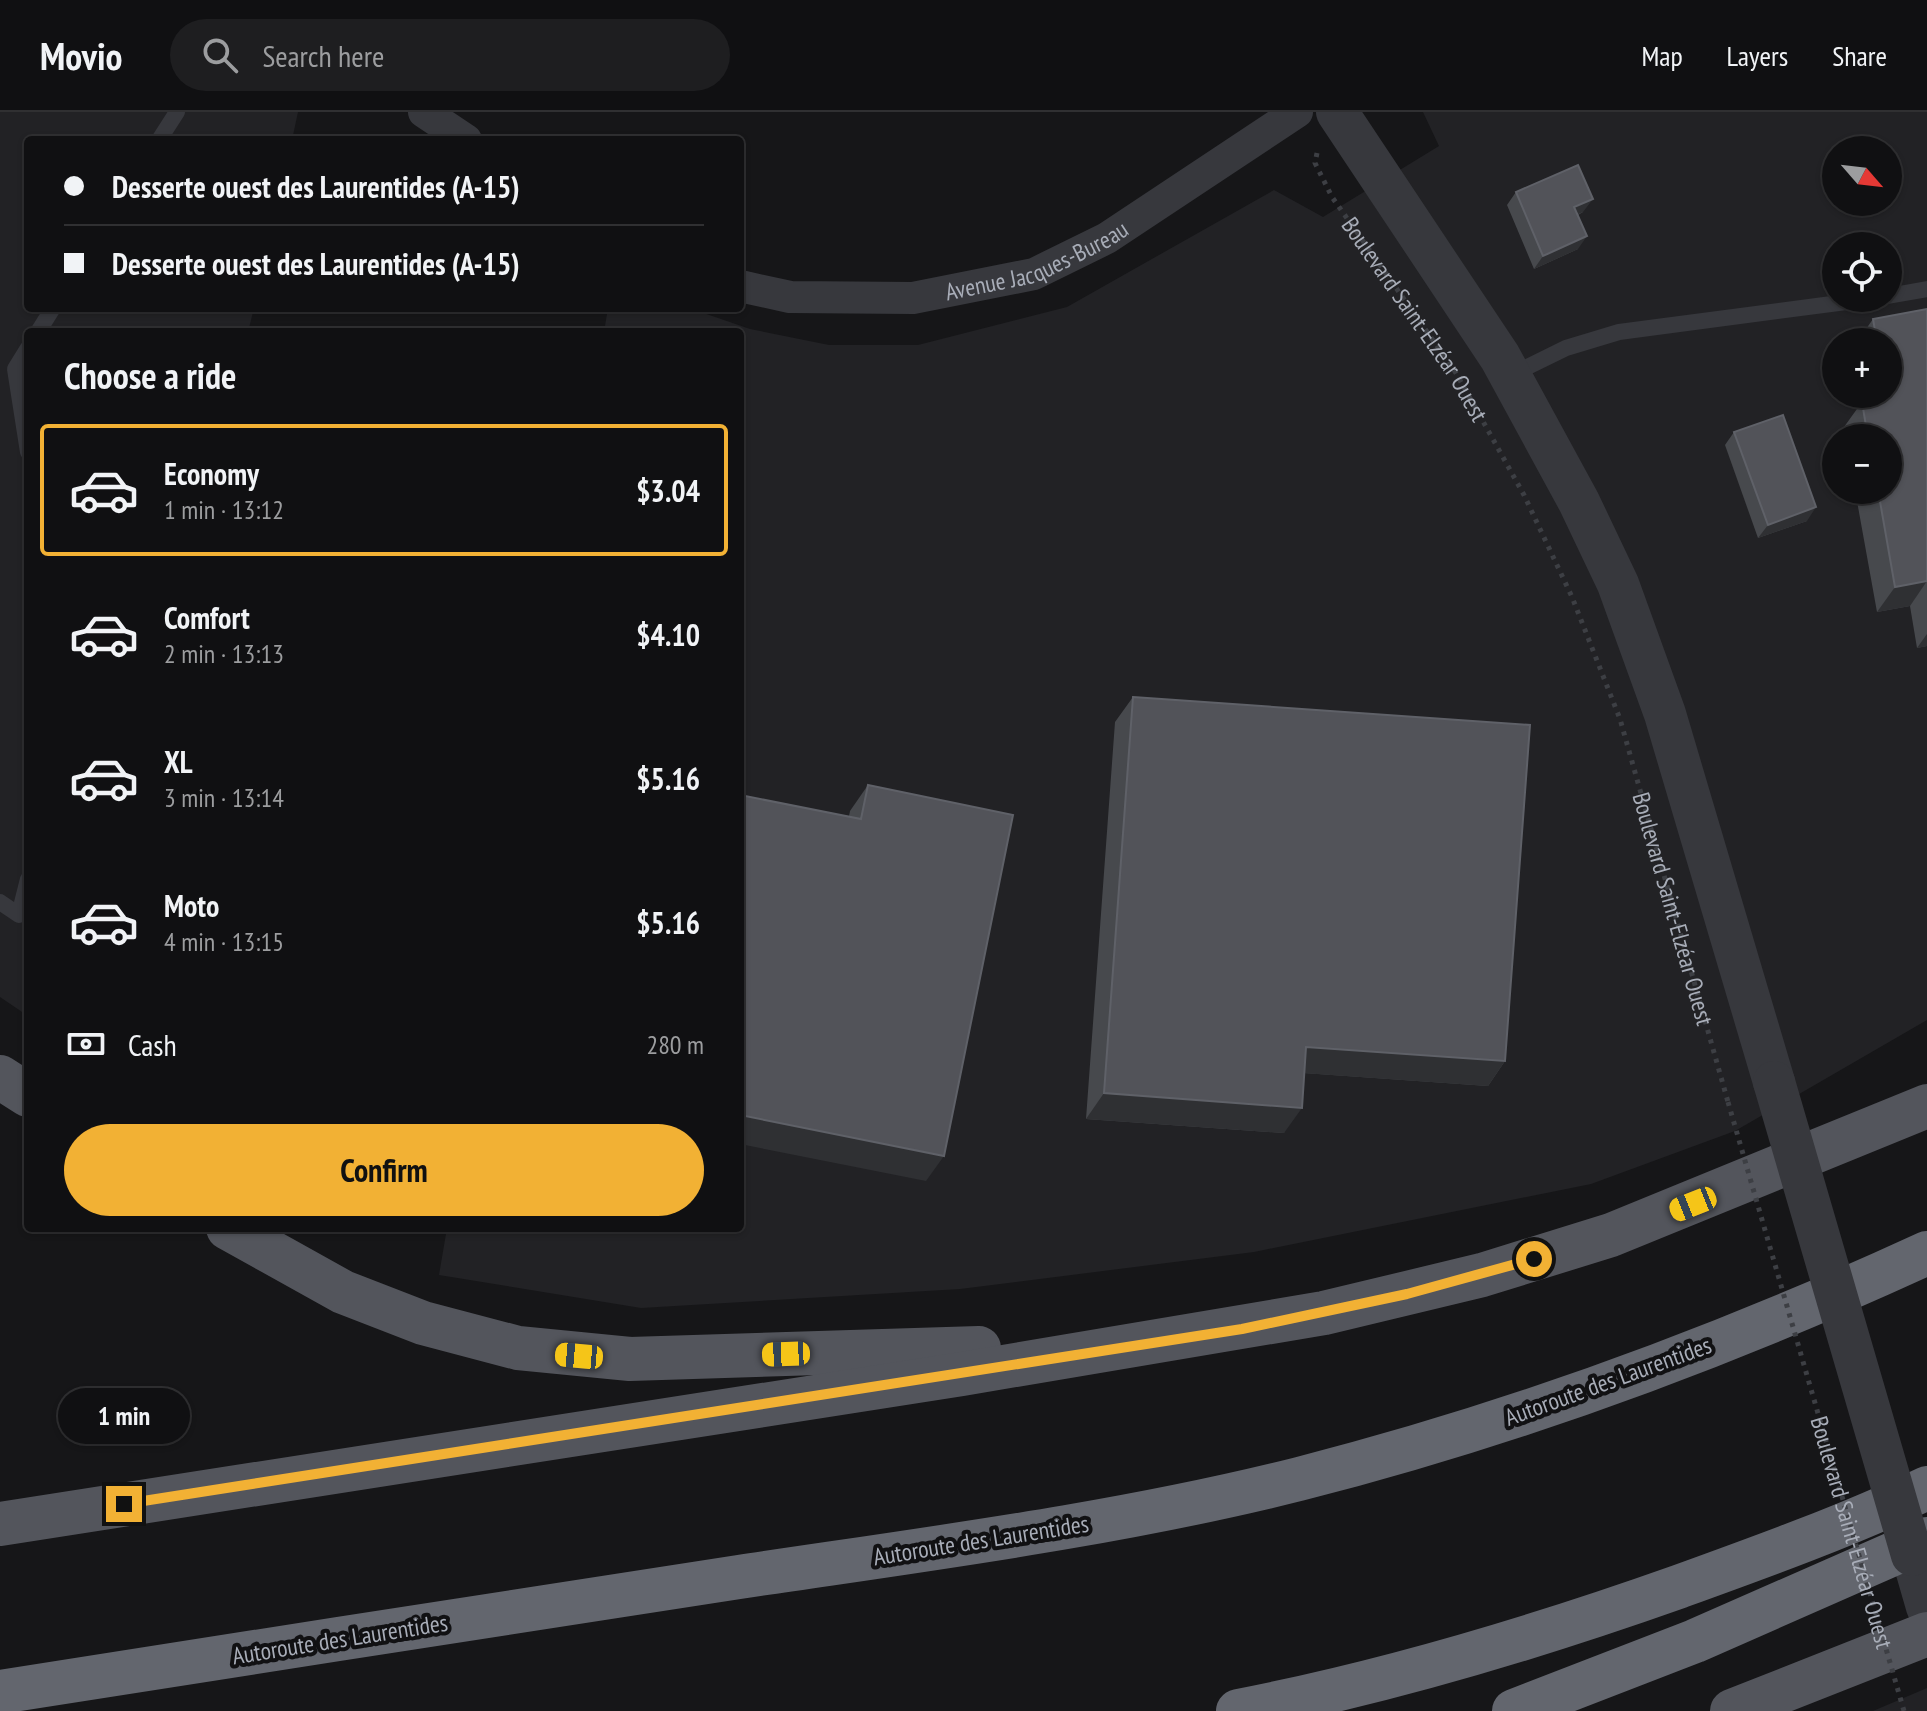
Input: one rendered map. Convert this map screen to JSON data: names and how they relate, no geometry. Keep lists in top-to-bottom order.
{
  "streets": {
    "highway": ["Autoroute des Laurentides"],
    "street": ["Avenue Jacques-Bureau", "Boulevard Saint-Elzéar Ouest"]
  },
  "north": "bottom right",
  "page": {
    "header": "Movio",
    "search": "Search here",
    "nav": ["Map", "Layers", "Share"],
    "map_buttons": ["+", "−"],
    "banner": ["Desserte ouest des Laurentides (A-15)", "Desserte ouest des Laurentides (A-15)"],
    "heading": "Choose a ride",
    "list": [
      {
        "name": "Economy",
        "note": "1 min · 13:12",
        "value": "$3.04"
      },
      {
        "name": "Comfort",
        "note": "2 min · 13:13",
        "value": "$4.10"
      },
      {
        "name": "XL",
        "note": "3 min · 13:14",
        "value": "$5.16"
      },
      {
        "name": "Moto",
        "note": "4 min · 13:15",
        "value": "$5.16"
      }
    ],
    "pay": ["Cash", "280 m"],
    "buttons": "Confirm",
    "bubble": "1 min"
  }
}
